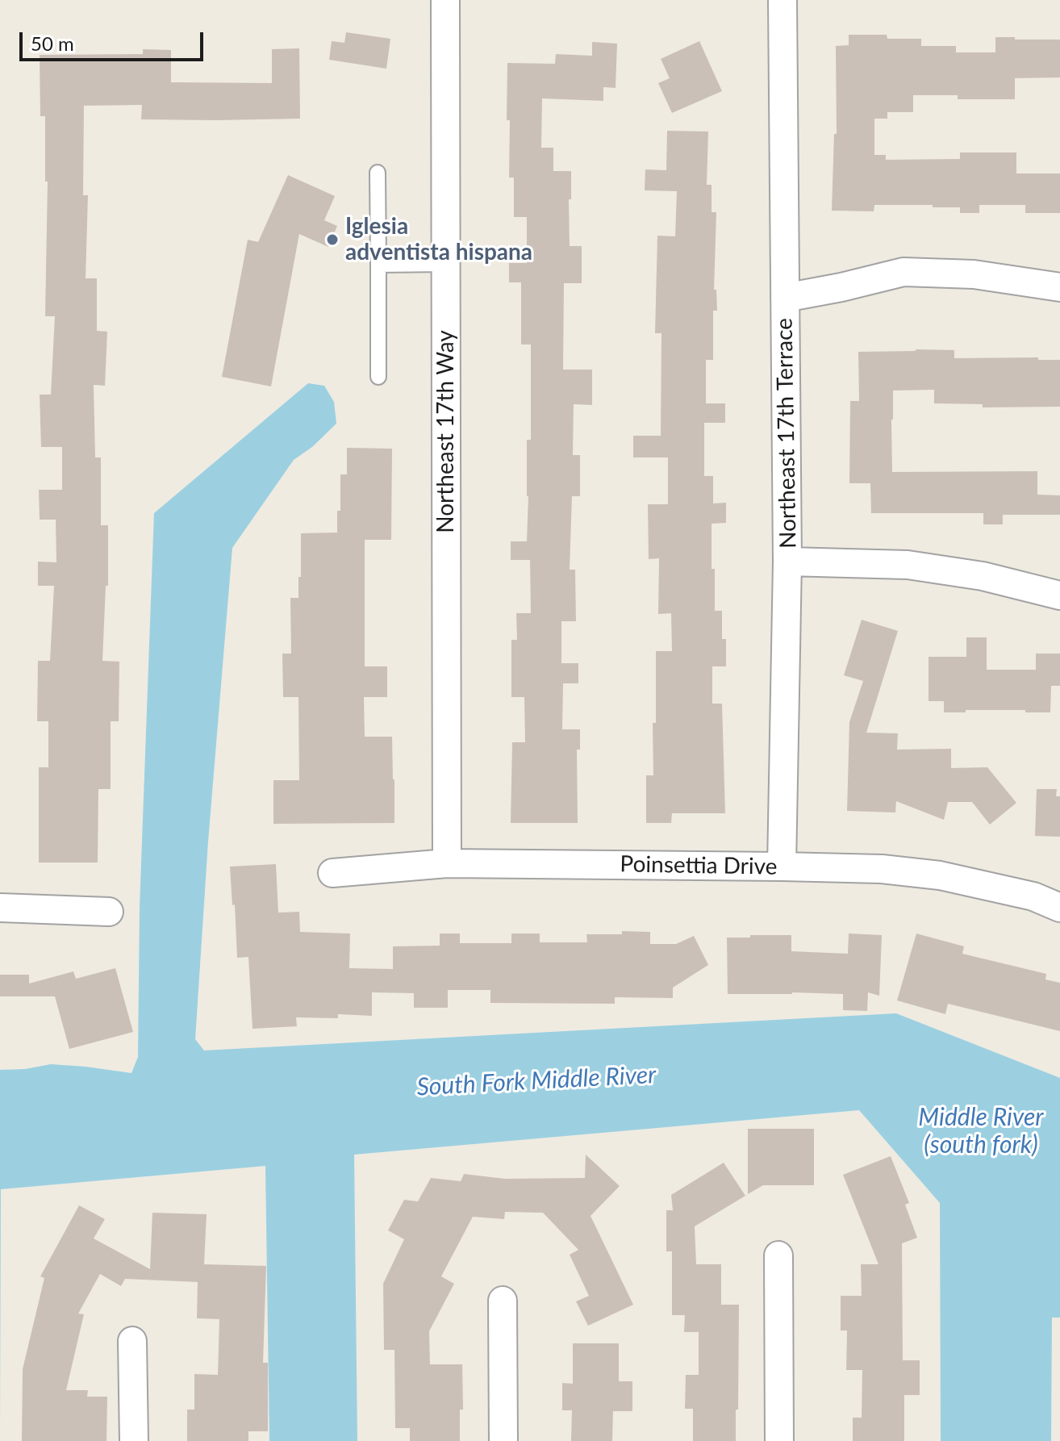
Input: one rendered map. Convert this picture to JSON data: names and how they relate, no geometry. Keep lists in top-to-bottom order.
{
  "streets": {
    "street": ["Northeast 17th Way", "Northeast 17th Terrace", "Poinsettia Drive"]
  },
  "crossings": [
    ["Northeast 17th Way", "Poinsettia Drive"],
    ["Northeast 17th Terrace", "Poinsettia Drive"]
  ],
  "water": ["South Fork Middle River", "Middle River (south fork)"],
  "places": ["Iglesia adventista hispana"],
  "scale_bar": "50 m"
}
